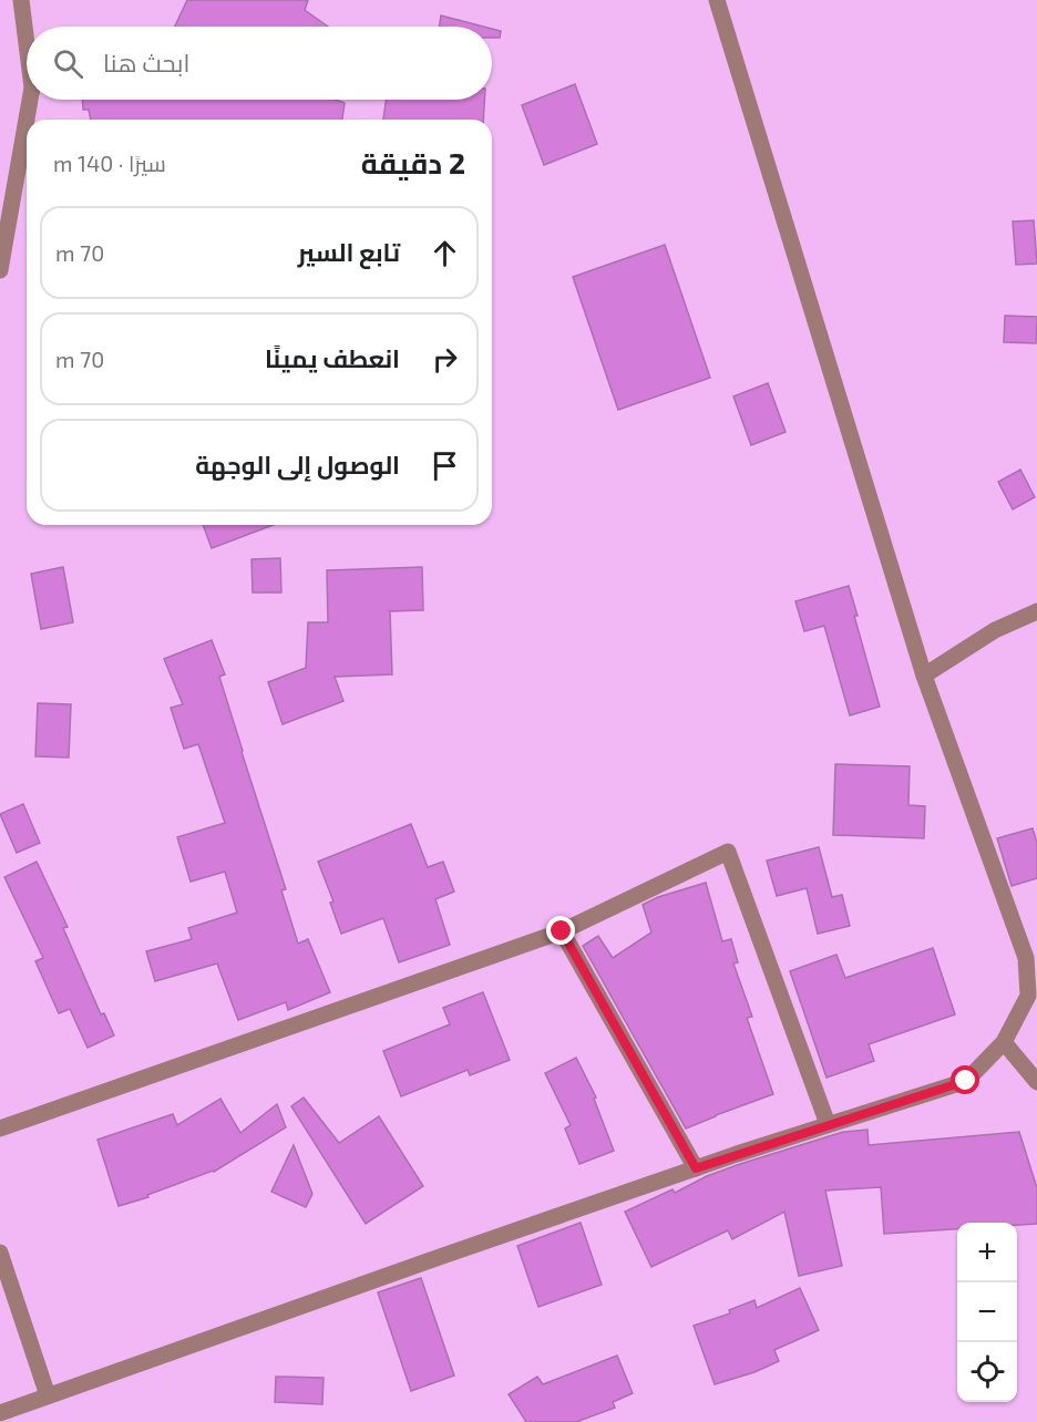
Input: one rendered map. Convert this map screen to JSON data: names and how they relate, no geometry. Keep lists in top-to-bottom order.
{
  "page": {
    "search": "ابحث هنا",
    "heading": ["2 دقيقة", "سيرًا · 140 m"],
    "list": [
      ["تابع السير", "70 m"],
      ["انعطف يمينًا", "70 m"],
      "الوصول إلى الوجهة"
    ],
    "map_buttons": ["+", "−"]
  }
}
